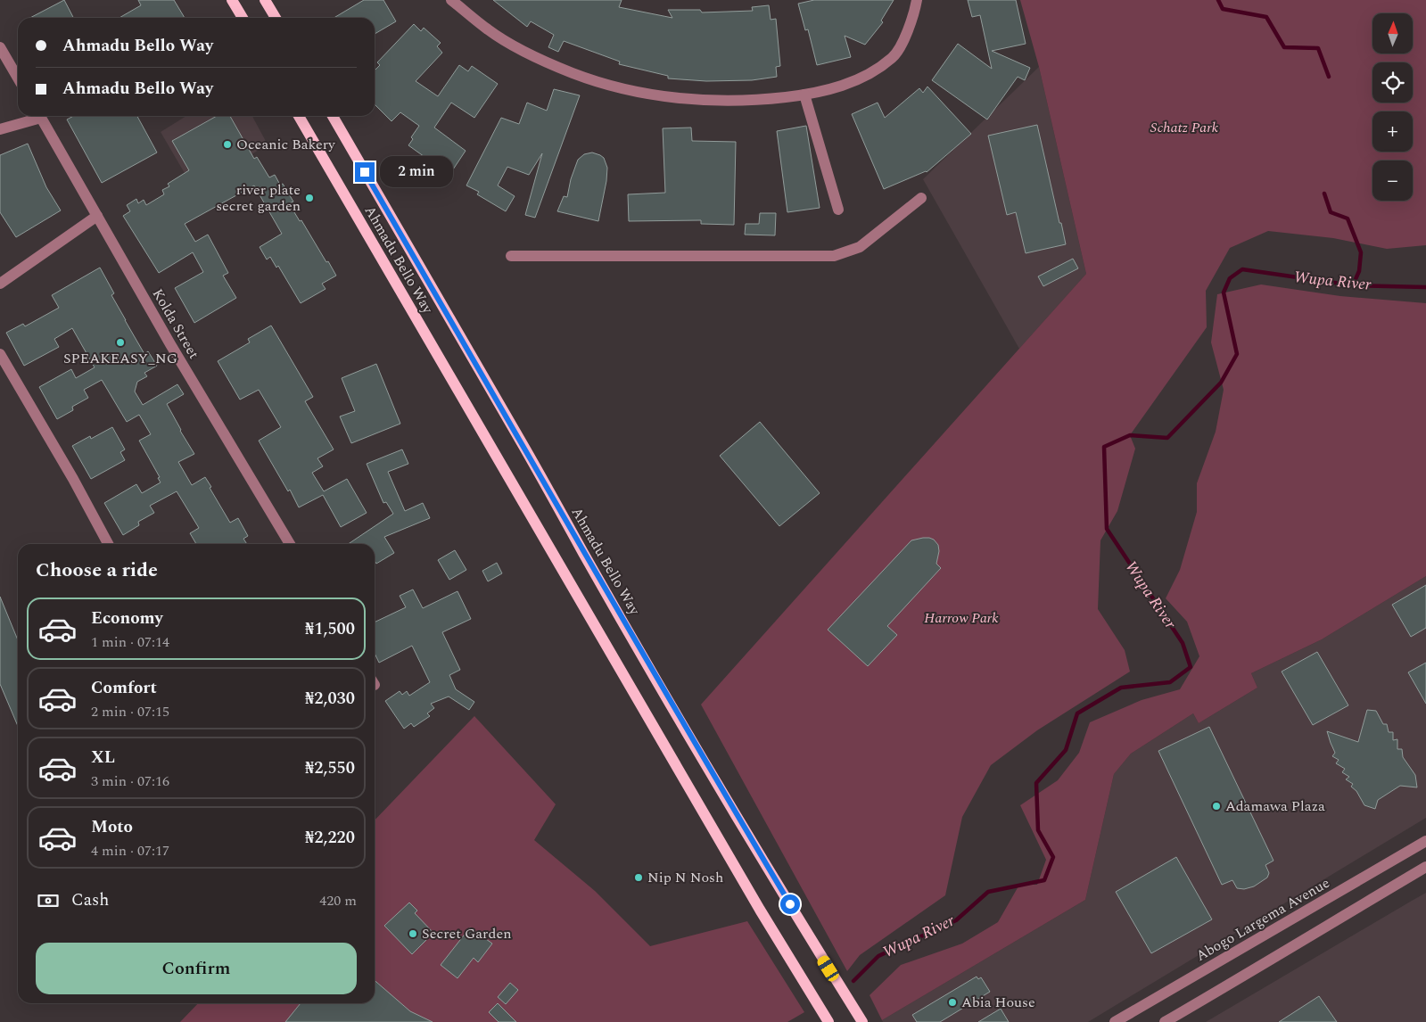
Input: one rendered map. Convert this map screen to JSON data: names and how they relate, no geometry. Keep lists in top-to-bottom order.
{
  "streets": {
    "main road": ["Ahmadu Bello Way"],
    "street": ["Kolda Street", "Abogo Largema Avenue"]
  },
  "water": ["Wupa River"],
  "parks": ["Schatz Park", "Harrow Park"],
  "places": [
    "Oceanic Bakery",
    "river plate secret garden",
    "SPEAKEASY_NG",
    "Adamawa Plaza",
    "Nip N Nosh",
    "Secret Garden",
    "Abia House"
  ],
  "north": "top",
  "page": {
    "map_buttons": ["+", "−"],
    "banner": ["Ahmadu Bello Way", "Ahmadu Bello Way"],
    "bubble": "2 min",
    "heading": "Choose a ride",
    "list": [
      {
        "name": "Economy",
        "note": "1 min · 07:14",
        "value": "₦1,500"
      },
      {
        "name": "Comfort",
        "note": "2 min · 07:15",
        "value": "₦2,030"
      },
      {
        "name": "XL",
        "note": "3 min · 07:16",
        "value": "₦2,550"
      },
      {
        "name": "Moto",
        "note": "4 min · 07:17",
        "value": "₦2,220"
      }
    ],
    "pay": ["Cash", "420 m"],
    "buttons": "Confirm"
  }
}
